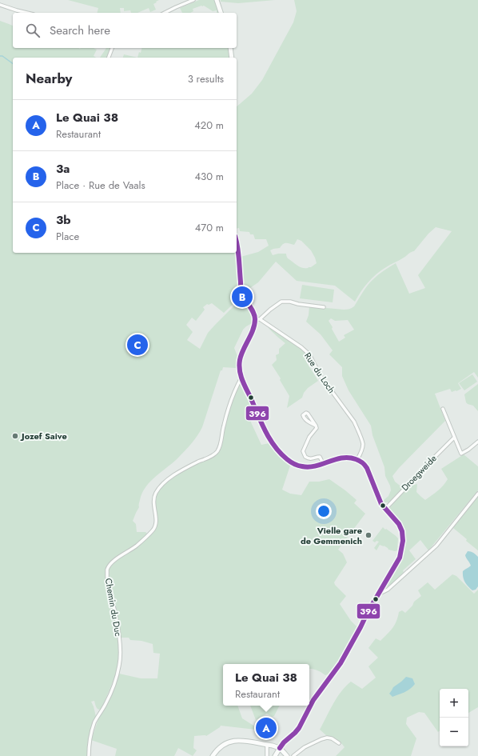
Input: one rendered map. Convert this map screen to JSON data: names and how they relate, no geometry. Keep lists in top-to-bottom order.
{
  "streets": {
    "street": ["Rue du Loch", "Droegweide", "Chemin du Duc"]
  },
  "places": ["Jozef Saive", "Vielle gare de Gemmenich"],
  "lines": ["transit line 396"],
  "page": {
    "search": "Search here",
    "heading": ["Nearby", "3 results"],
    "list": [
      {
        "mark": "A",
        "name": "Le Quai 38",
        "note": "Restaurant",
        "value": "420 m"
      },
      {
        "mark": "B",
        "name": "3a",
        "note": "Place · Rue de Vaals",
        "value": "430 m"
      },
      {
        "mark": "C",
        "name": "3b",
        "note": "Place",
        "value": "470 m"
      }
    ],
    "pins": ["B", "C", "A"],
    "popup": ["Le Quai 38", "Restaurant"],
    "map_buttons": ["+", "−"]
  }
}
